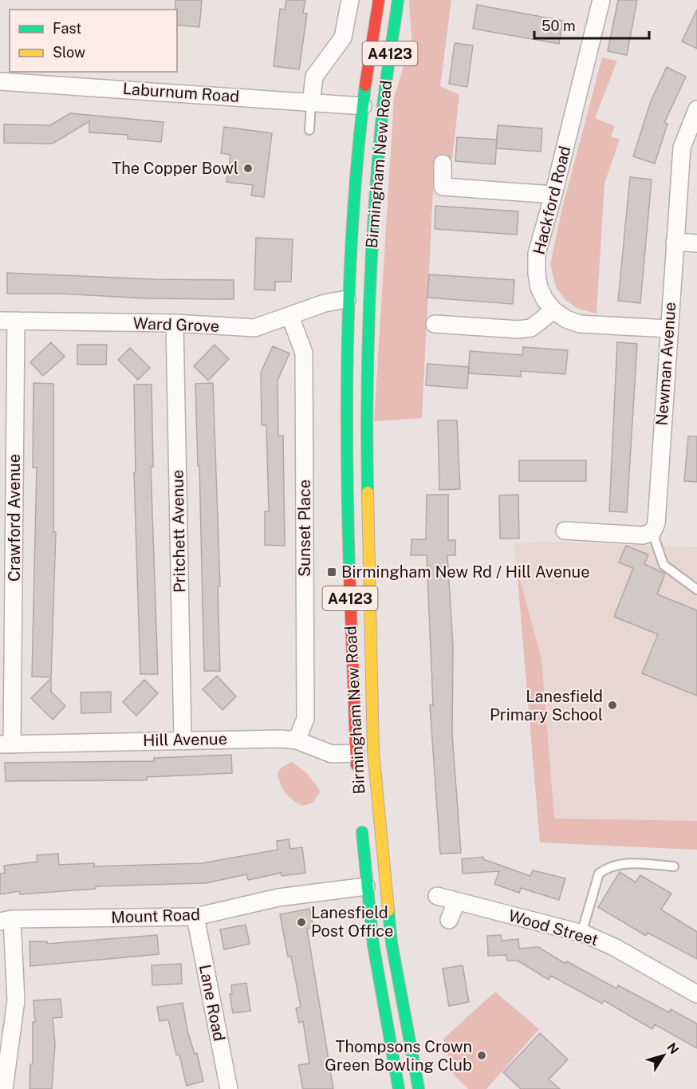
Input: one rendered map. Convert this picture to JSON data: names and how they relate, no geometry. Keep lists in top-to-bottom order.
{
  "streets": {
    "highway": ["A4123", "Birmingham New Road"],
    "street": [
      "Laburnum Road",
      "Hackford Road",
      "Ward Grove",
      "Newman Avenue",
      "Crawford Avenue",
      "Sunset Place",
      "Pritchett Avenue",
      "Hill Avenue",
      "Mount Road",
      "Wood Street",
      "Lane Road"
    ]
  },
  "crossings": [
    ["Laburnum Road", "Birmingham New Road"],
    ["Birmingham New Road", "Ward Grove"],
    ["Birmingham New Road", "Hill Avenue"],
    ["Hackford Road", "Newman Avenue"],
    ["Ward Grove", "Crawford Avenue"],
    ["Ward Grove", "Sunset Place"],
    ["Ward Grove", "Pritchett Avenue"],
    ["Crawford Avenue", "Hill Avenue"],
    ["Sunset Place", "Hill Avenue"],
    ["Pritchett Avenue", "Hill Avenue"],
    ["Mount Road", "Lane Road"]
  ],
  "places": {
    "other": [
      "The Copper Bowl",
      "Lanesfield Primary School",
      "Lanesfield Post Office",
      "Thompsons Crown Green Bowling Club"
    ],
    "transit": ["Birmingham New Rd / Hill Avenue"]
  },
  "legend": ["Fast", "Slow"],
  "scale_bar": "50 m",
  "north": "top right"
}
